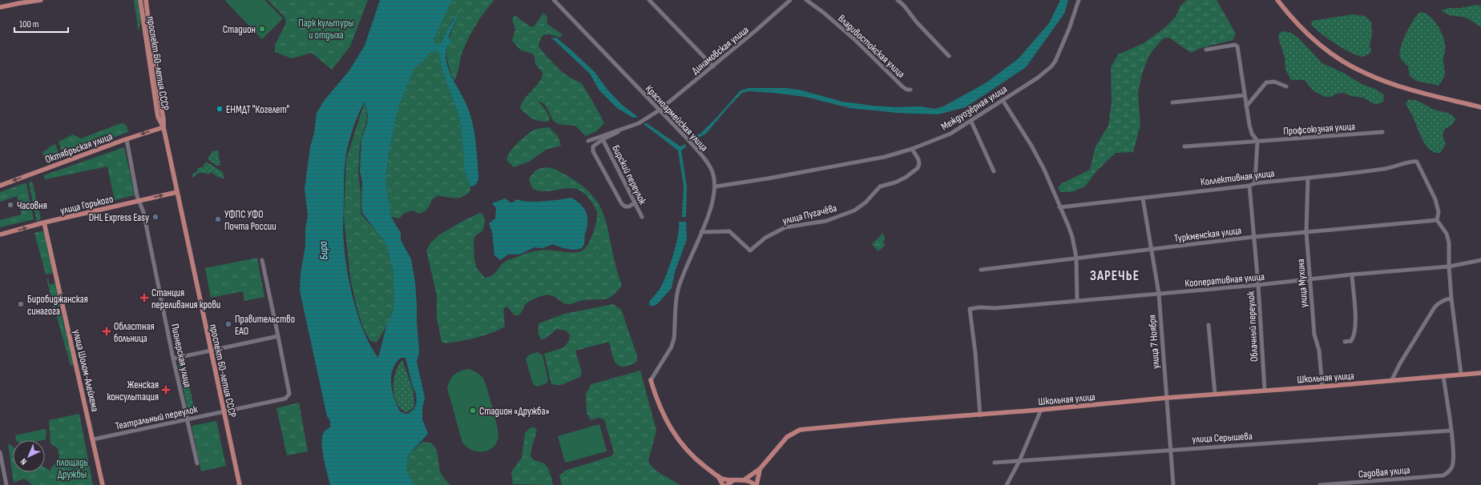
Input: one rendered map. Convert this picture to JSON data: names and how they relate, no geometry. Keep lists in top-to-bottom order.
{
  "streets": {
    "main road": [
      "проспект 60-летия СССР",
      "Октябрьская улица",
      "улица Горького",
      "улица Шолом-Алейхема",
      "Школьная улица"
    ],
    "street": [
      "Владивостокская улица",
      "Динамовская улица",
      "Междуозёрная улица",
      "Красноармейская улица",
      "Профсоюзная улица",
      "Бирский переулок",
      "Коллективная улица",
      "улица Пугачёва",
      "Туркменская улица",
      "Кооперативная улица",
      "улица Мухина",
      "Облачный переулок",
      "улица 7 Ноября",
      "Пионерская улица",
      "Театральный переулок",
      "улица Серышева",
      "Садовая улица"
    ]
  },
  "crossings": [
    ["Динамовская улица", "Красноармейская улица"],
    ["Динамовская улица", "Бирский переулок"],
    ["проспект 60-летия СССР", "Октябрьская улица"],
    ["проспект 60-летия СССР", "улица Горького"],
    ["проспект 60-летия СССР", "Театральный переулок"],
    ["Междуозёрная улица", "Красноармейская улица"],
    ["Междуозёрная улица", "улица Пугачёва"],
    ["Красноармейская улица", "улица Пугачёва"],
    ["Октябрьская улица", "Пионерская улица"],
    ["Коллективная улица", "Туркменская улица"],
    ["Коллективная улица", "улица Мухина"],
    ["Коллективная улица", "Облачный переулок"],
    ["Коллективная улица", "улица 7 Ноября"],
    ["улица Горького", "Пионерская улица"],
    ["улица Горького", "улица Шолом-Алейхема"],
    ["Туркменская улица", "улица Мухина"],
    ["Туркменская улица", "Облачный переулок"],
    ["Туркменская улица", "улица 7 Ноября"],
    ["Кооперативная улица", "улица Мухина"],
    ["Кооперативная улица", "Облачный переулок"],
    ["Кооперативная улица", "улица 7 Ноября"],
    ["Кооперативная улица", "Школьная улица"],
    ["улица Мухина", "Школьная улица"],
    ["Облачный переулок", "Школьная улица"],
    ["улица 7 Ноября", "Школьная улица"],
    ["улица 7 Ноября", "улица Серышева"],
    ["Пионерская улица", "Театральный переулок"],
    ["улица Шолом-Алейхема", "Театральный переулок"],
    ["улица Серышева", "Садовая улица"]
  ],
  "one_way": ["Октябрьская улица", "улица Горького"],
  "districts": ["ЗАРЕЧЬЕ"],
  "water": ["Бира"],
  "parks": ["Парк культуры и отдыха", "площадь Дружбы"],
  "places": {
    "other": [
      "Стадион",
      "ЕНМДТ \"Когелет\"",
      "Часовня",
      "DHL Express Easy",
      "УФПС УФО Почта России",
      "Биробиджанская синагога",
      "Правительство ЕАО",
      "Стадион «Дружба»"
    ],
    "health": ["Станция переливания крови", "Областная больница", "Женская консультация"]
  },
  "scale_bar": "100 m",
  "north": "bottom left"
}
